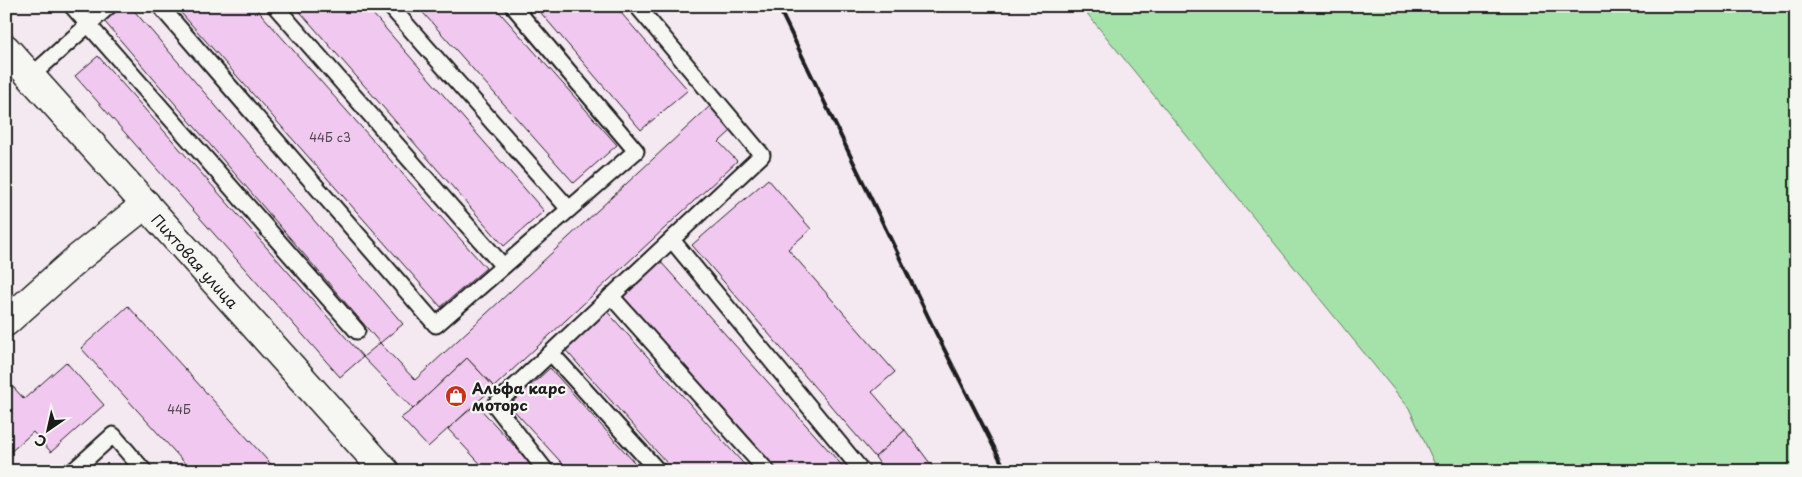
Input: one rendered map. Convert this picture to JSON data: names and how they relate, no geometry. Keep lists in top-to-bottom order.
{
  "streets": {
    "street": ["Пихтовая улица"]
  },
  "places": {
    "shop": ["Альфа карс моторс"]
  },
  "house_numbers": ["44Б с3", "44Б"],
  "north": "bottom left"
}
